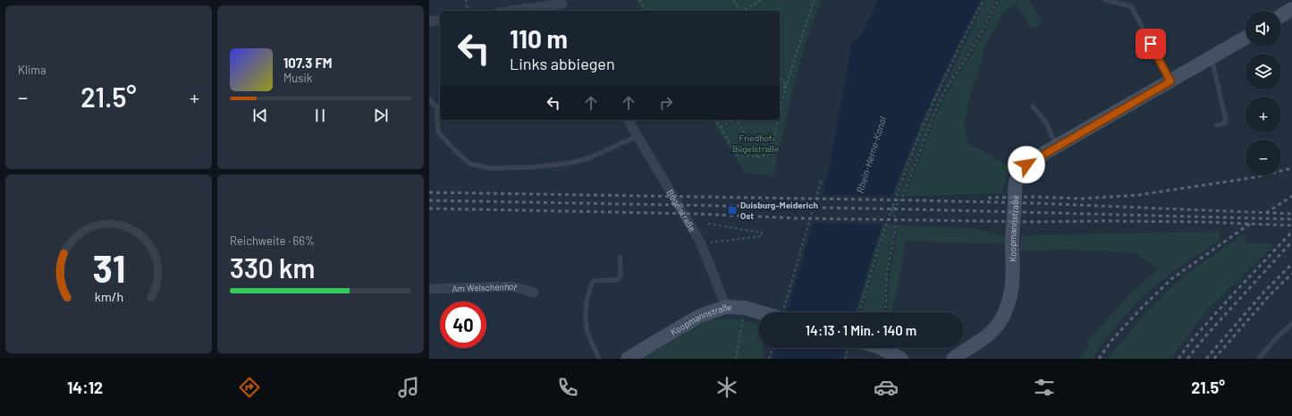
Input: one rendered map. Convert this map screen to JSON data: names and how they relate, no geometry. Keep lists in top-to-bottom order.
{
  "streets": {
    "street": ["Bügelstraße", "Koopmannstraße", "Am Welschenhof"]
  },
  "crossings": [
    ["Bügelstraße", "Koopmannstraße"]
  ],
  "water": ["Rhein-Herne-Kanal"],
  "parks": ["Friedhof Bügelstraße"],
  "places": {
    "transit": ["Duisburg-Meiderich Ost"]
  },
  "page": {
    "tile": [
      "Klima",
      ["Reichweite · 66%", "330 km"]
    ],
    "map_buttons": ["+", "−"],
    "turn": ["110 m", "Links abbiegen"],
    "song": ["107.3 FM", "Musik"],
    "heat": ["−", "21.5°", "+"],
    "limit": "40",
    "trip": "14:13 · 1 Min. · 140 m",
    "tabs": ["14:12", "21.5°"],
    "gauge": ["31", "km/h"]
  }
}
